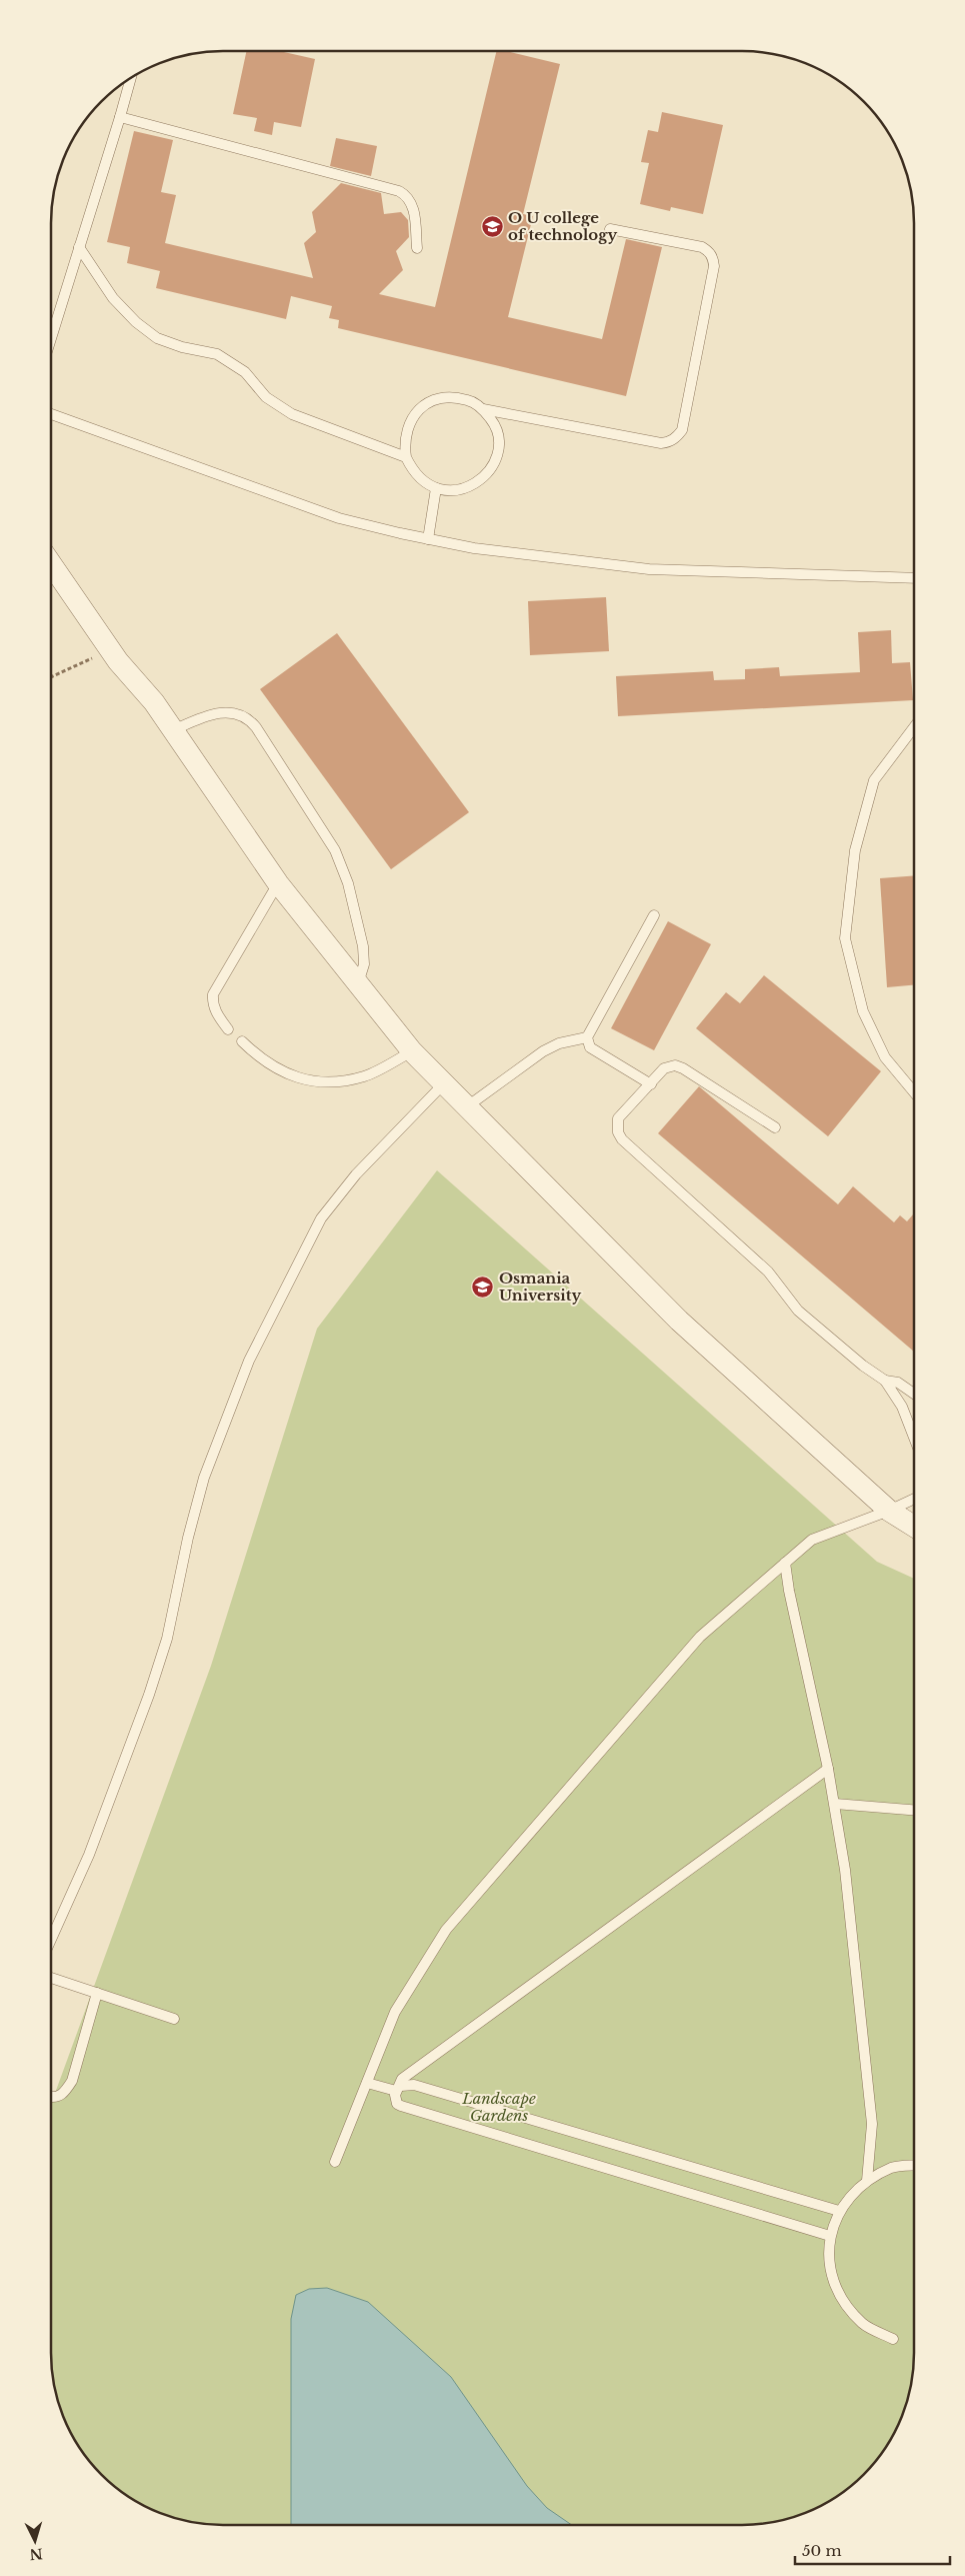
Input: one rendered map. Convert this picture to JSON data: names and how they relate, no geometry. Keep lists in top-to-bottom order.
{
  "parks": ["Landscape Gardens"],
  "places": {
    "school or university": ["O U college of technology", "Osmania University"]
  },
  "scale_bar": "50 m",
  "north": "bottom"
}
